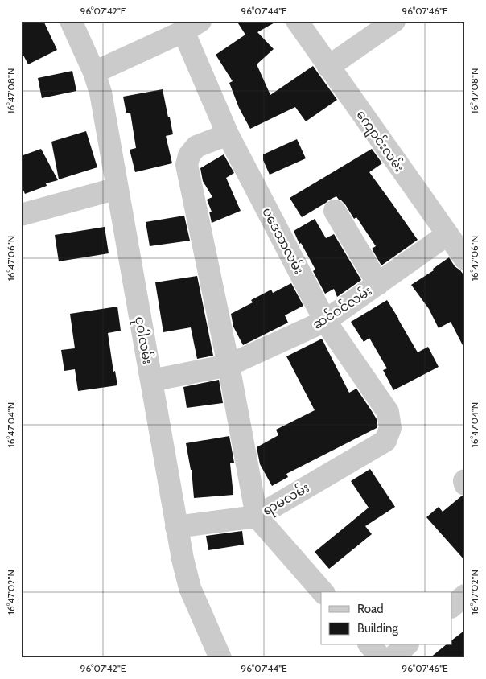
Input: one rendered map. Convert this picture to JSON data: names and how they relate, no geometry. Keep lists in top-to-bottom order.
{
  "streets": {
    "street": [
      "ကျောင်းလမ်း",
      "ပဒေသာလမ်း",
      "ဆင်ဝင်လမ်း",
      "ငုဝါလမ်း",
      "ရာမလမ်း"
    ]
  },
  "crossings": [
    ["ကျောင်းလမ်း", "ဆင်ဝင်လမ်း"],
    ["ပဒေသာလမ်း", "ဆင်ဝင်လမ်း"],
    ["ပဒေသာလမ်း", "ရာမလမ်း"],
    ["ဆင်ဝင်လမ်း", "ငုဝါလမ်း"],
    ["ငုဝါလမ်း", "ရာမလမ်း"]
  ],
  "legend": ["Road", "Building"],
  "coordinates": [
    "96°07'42\"E",
    "96°07'44\"E",
    "96°07'46\"E",
    "16°47'08\"N",
    "16°47'06\"N",
    "16°47'04\"N",
    "16°47'02\"N"
  ]
}
